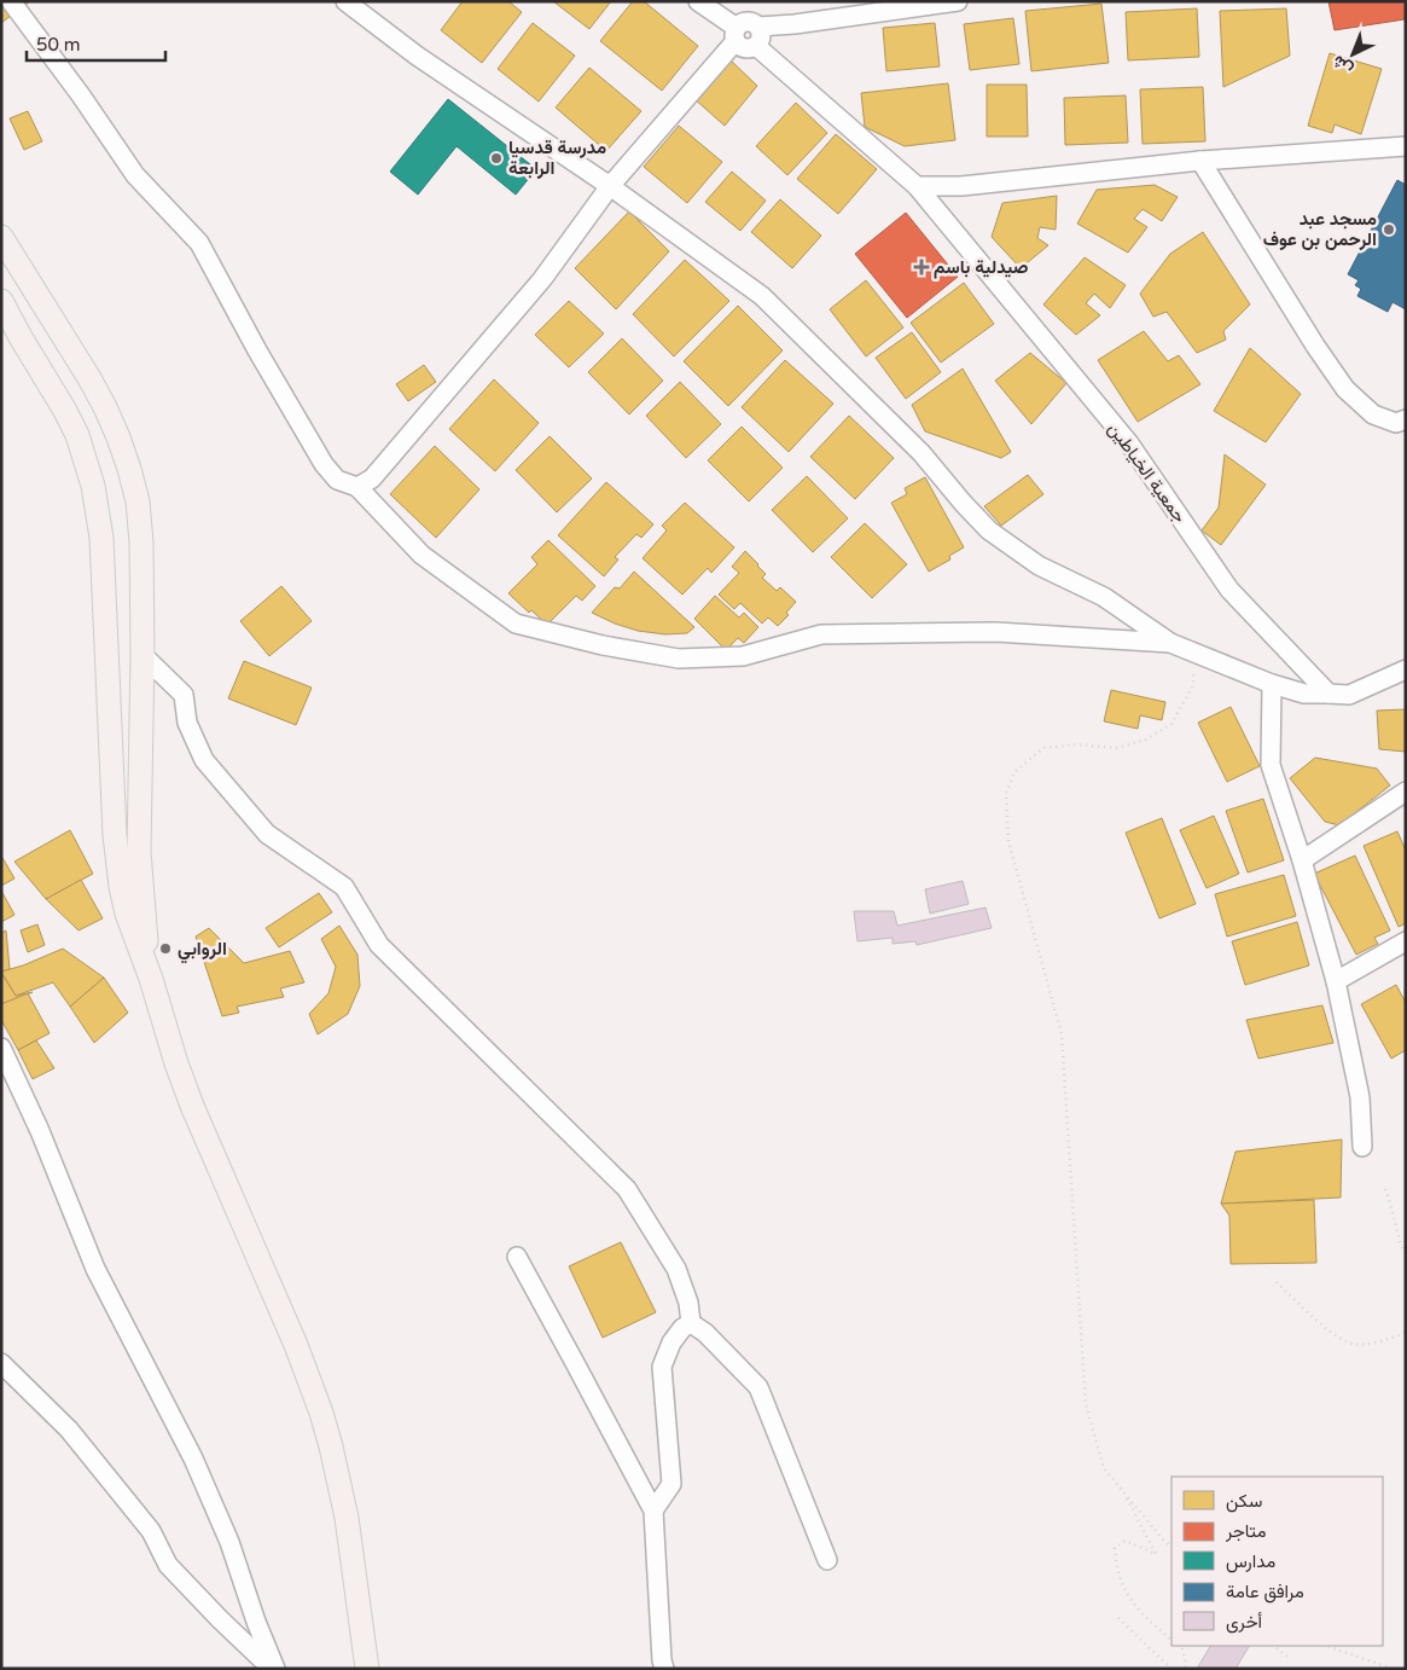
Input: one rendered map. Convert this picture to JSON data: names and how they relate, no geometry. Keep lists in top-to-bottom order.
{
  "streets": {
    "street": ["جمعية الخياطين"]
  },
  "places": {
    "other": ["مدرسة قدسيا الرابعة", "مسجد عبد الرحمن بن عوف", "الروابي"],
    "health": ["صيدلية باسم"]
  },
  "legend": [
    "سكن",
    "متاجر",
    "مدارس",
    "مرافق عامة",
    "أخرى"
  ],
  "scale_bar": "50 m",
  "north": "bottom left"
}
